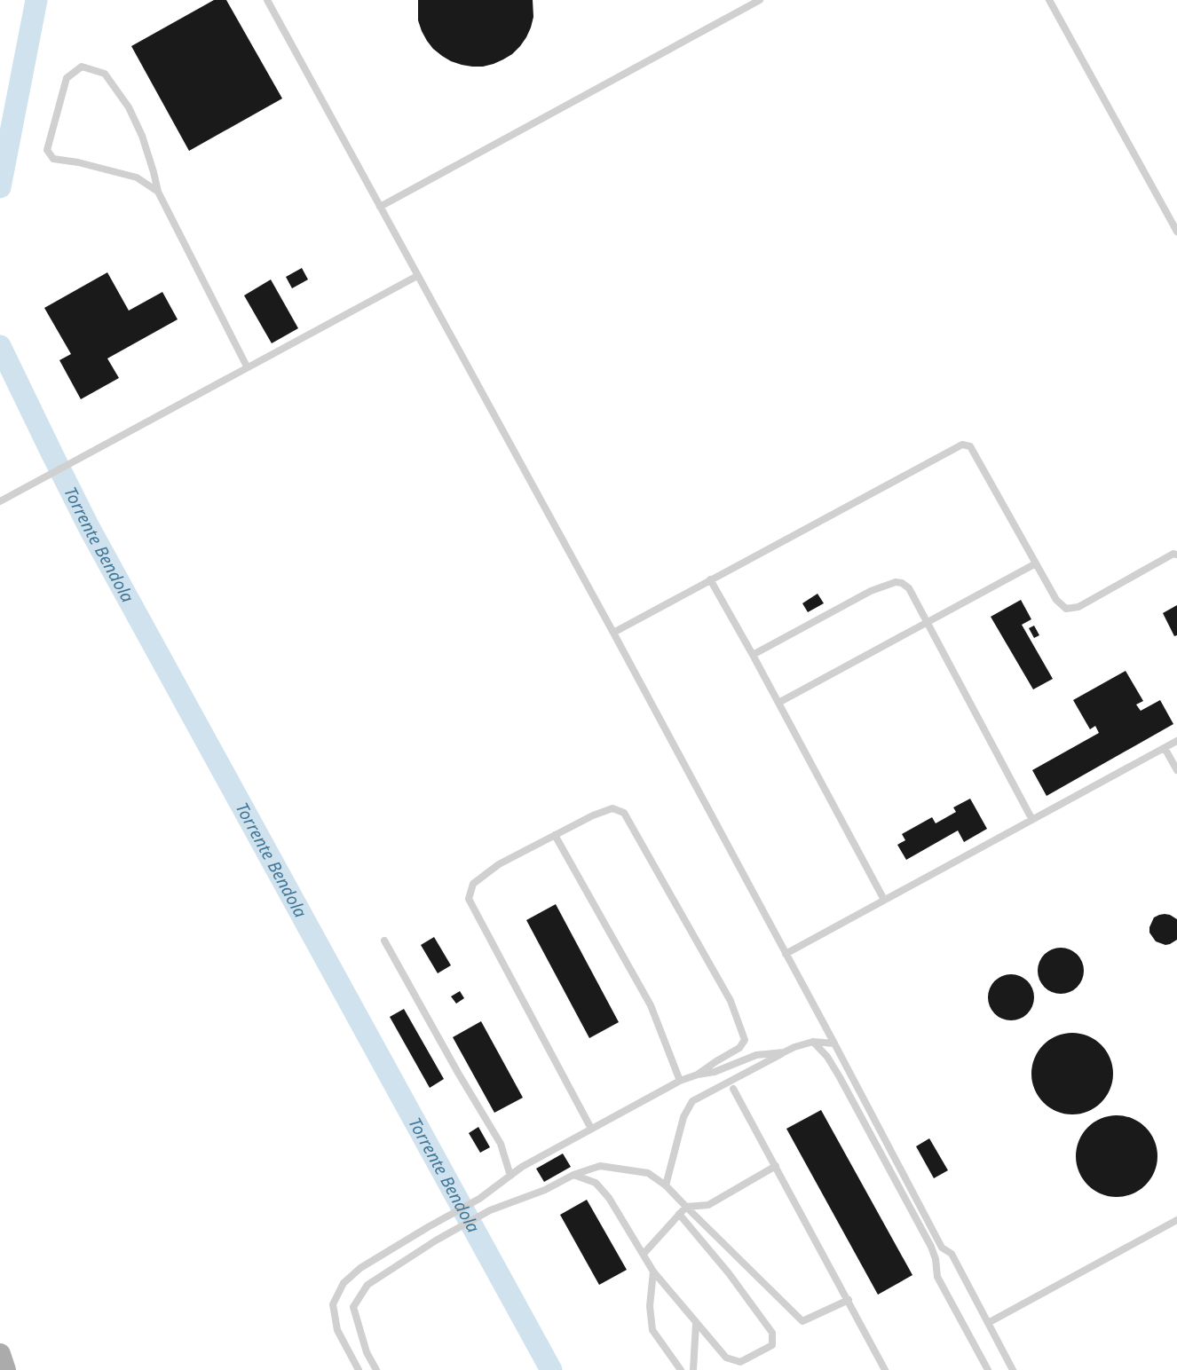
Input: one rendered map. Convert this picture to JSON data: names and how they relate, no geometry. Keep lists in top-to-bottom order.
{
  "water": ["Torrente Bendola"]
}
